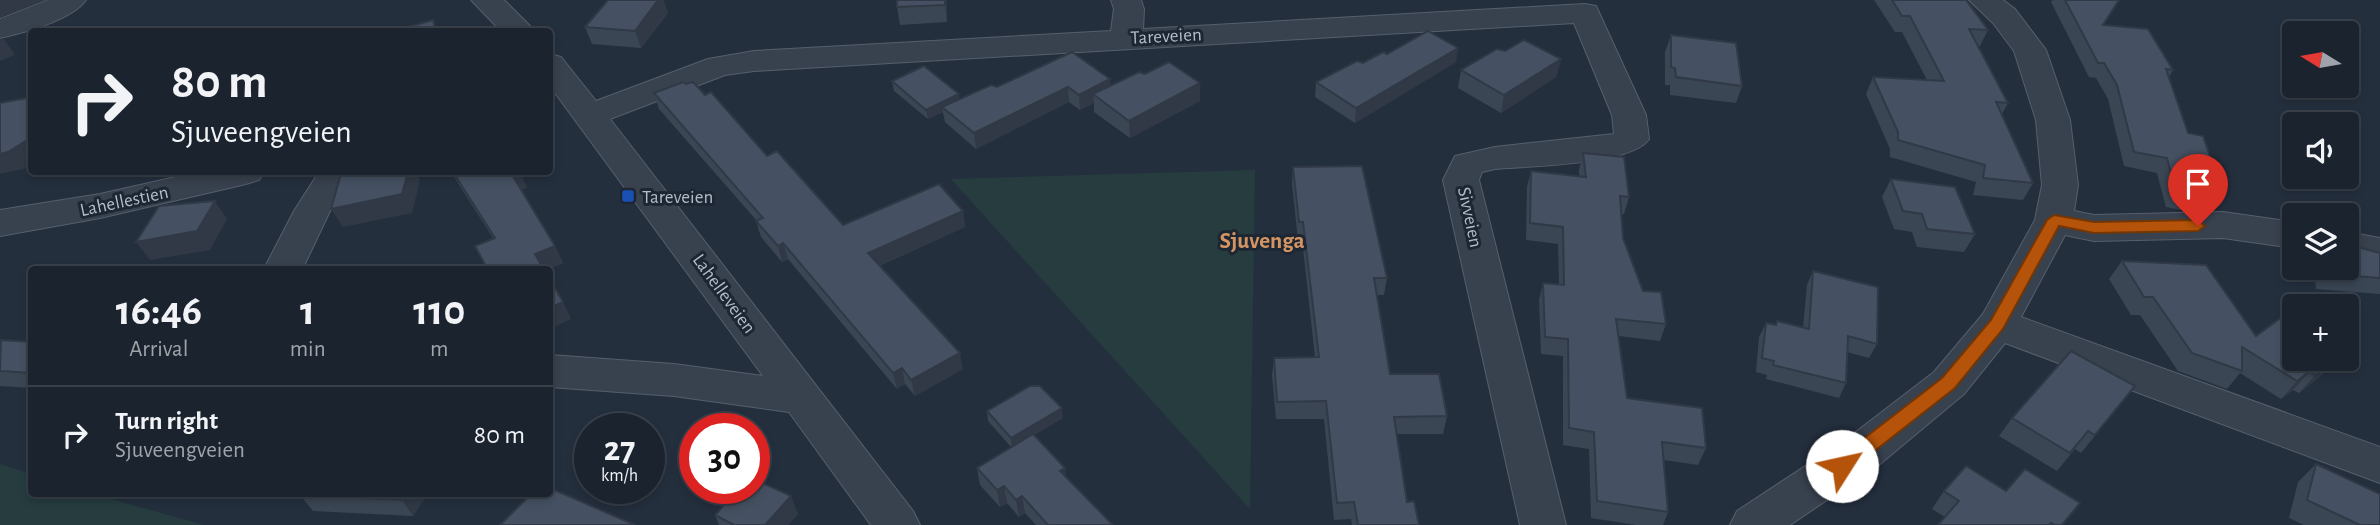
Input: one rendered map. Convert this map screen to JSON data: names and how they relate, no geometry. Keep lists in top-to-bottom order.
{
  "streets": {
    "street": [
      "Tareveien",
      "Lahellestien",
      "Sivveien",
      "Lahelleveien"
    ]
  },
  "crossings": [
    ["Tareveien", "Sivveien"],
    ["Tareveien", "Lahelleveien"]
  ],
  "districts": ["Sjuvenga"],
  "places": {
    "transit": ["Tareveien"]
  },
  "north": "left",
  "page": {
    "map_buttons": "+",
    "turn": ["80 m", "Sjuveengveien"],
    "eta": [
      "16:46",
      "Arrival",
      "1",
      "min",
      "110",
      "m"
    ],
    "list": [
      {
        "name": "Turn right",
        "note": "Sjuveengveien",
        "value": "80 m"
      }
    ],
    "speed": "27 km/h",
    "limit": "30"
  }
}
